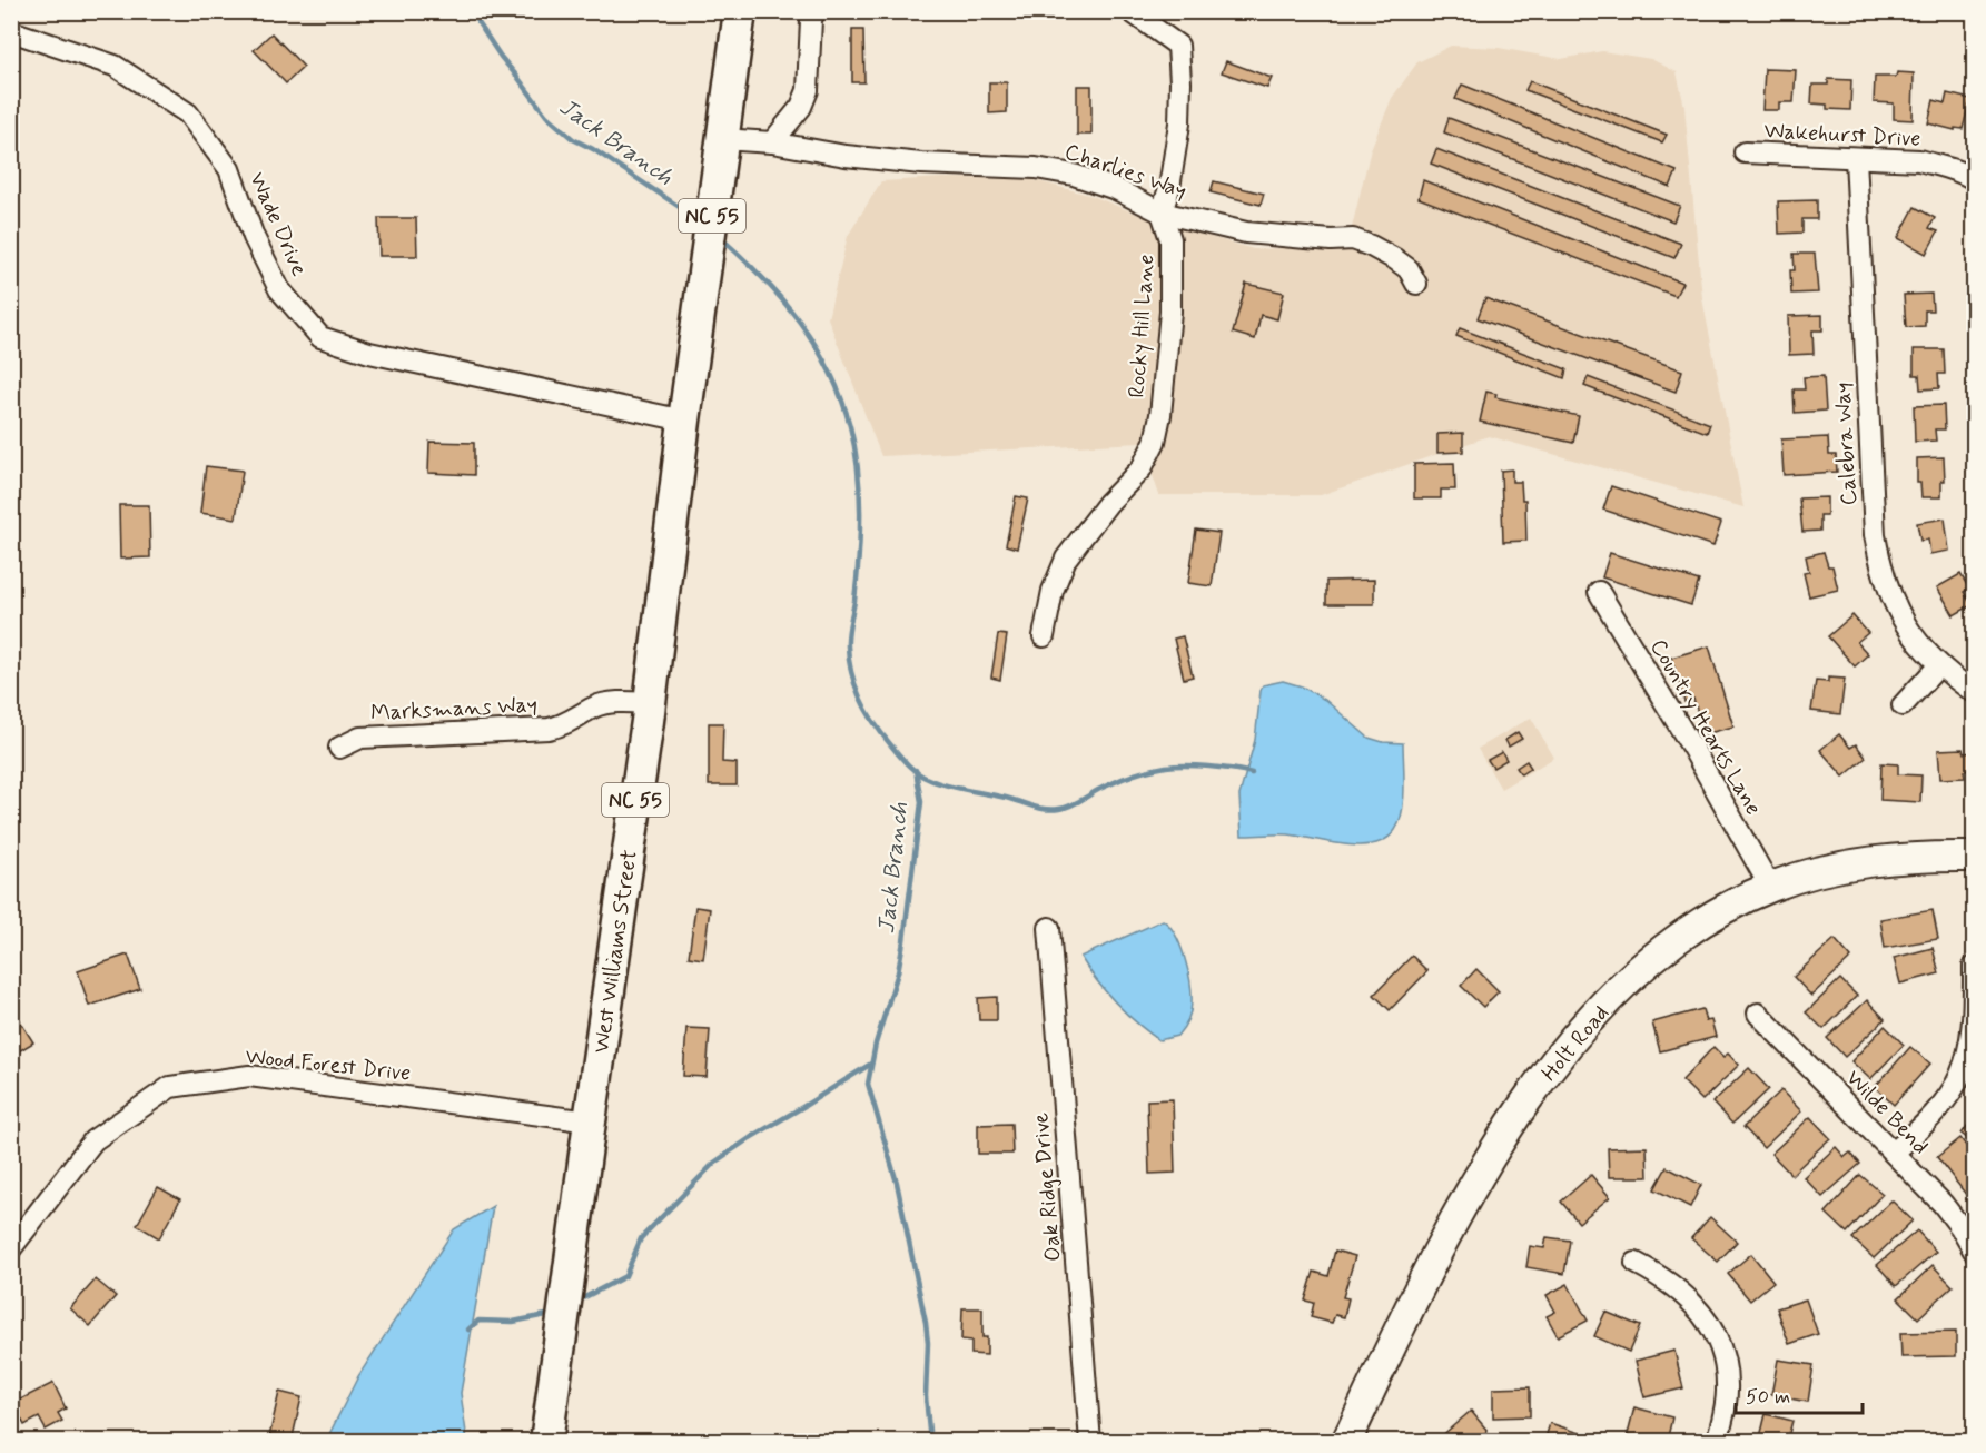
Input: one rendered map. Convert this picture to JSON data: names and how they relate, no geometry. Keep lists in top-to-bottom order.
{
  "streets": {
    "main road": ["NC 55", "West Williams Street"],
    "street": [
      "Wakehurst Drive",
      "Charlies Way",
      "Wade Drive",
      "Rocky Hill Lane",
      "Calebra Way",
      "Marksmans Way",
      "Country Hearts Lane",
      "Holt Road",
      "Wood Forest Drive",
      "Wilde Bend",
      "Oak Ridge Drive"
    ]
  },
  "crossings": [
    ["Wakehurst Drive", "Calebra Way"],
    ["Charlies Way", "NC 55"],
    ["Charlies Way", "Rocky Hill Lane"],
    ["NC 55", "Wade Drive"],
    ["NC 55", "West Williams Street"],
    ["Wade Drive", "West Williams Street"],
    ["Marksmans Way", "West Williams Street"],
    ["Country Hearts Lane", "Holt Road"],
    ["West Williams Street", "Wood Forest Drive"]
  ],
  "water": ["Jack Branch"],
  "scale_bar": "50 m"
}
